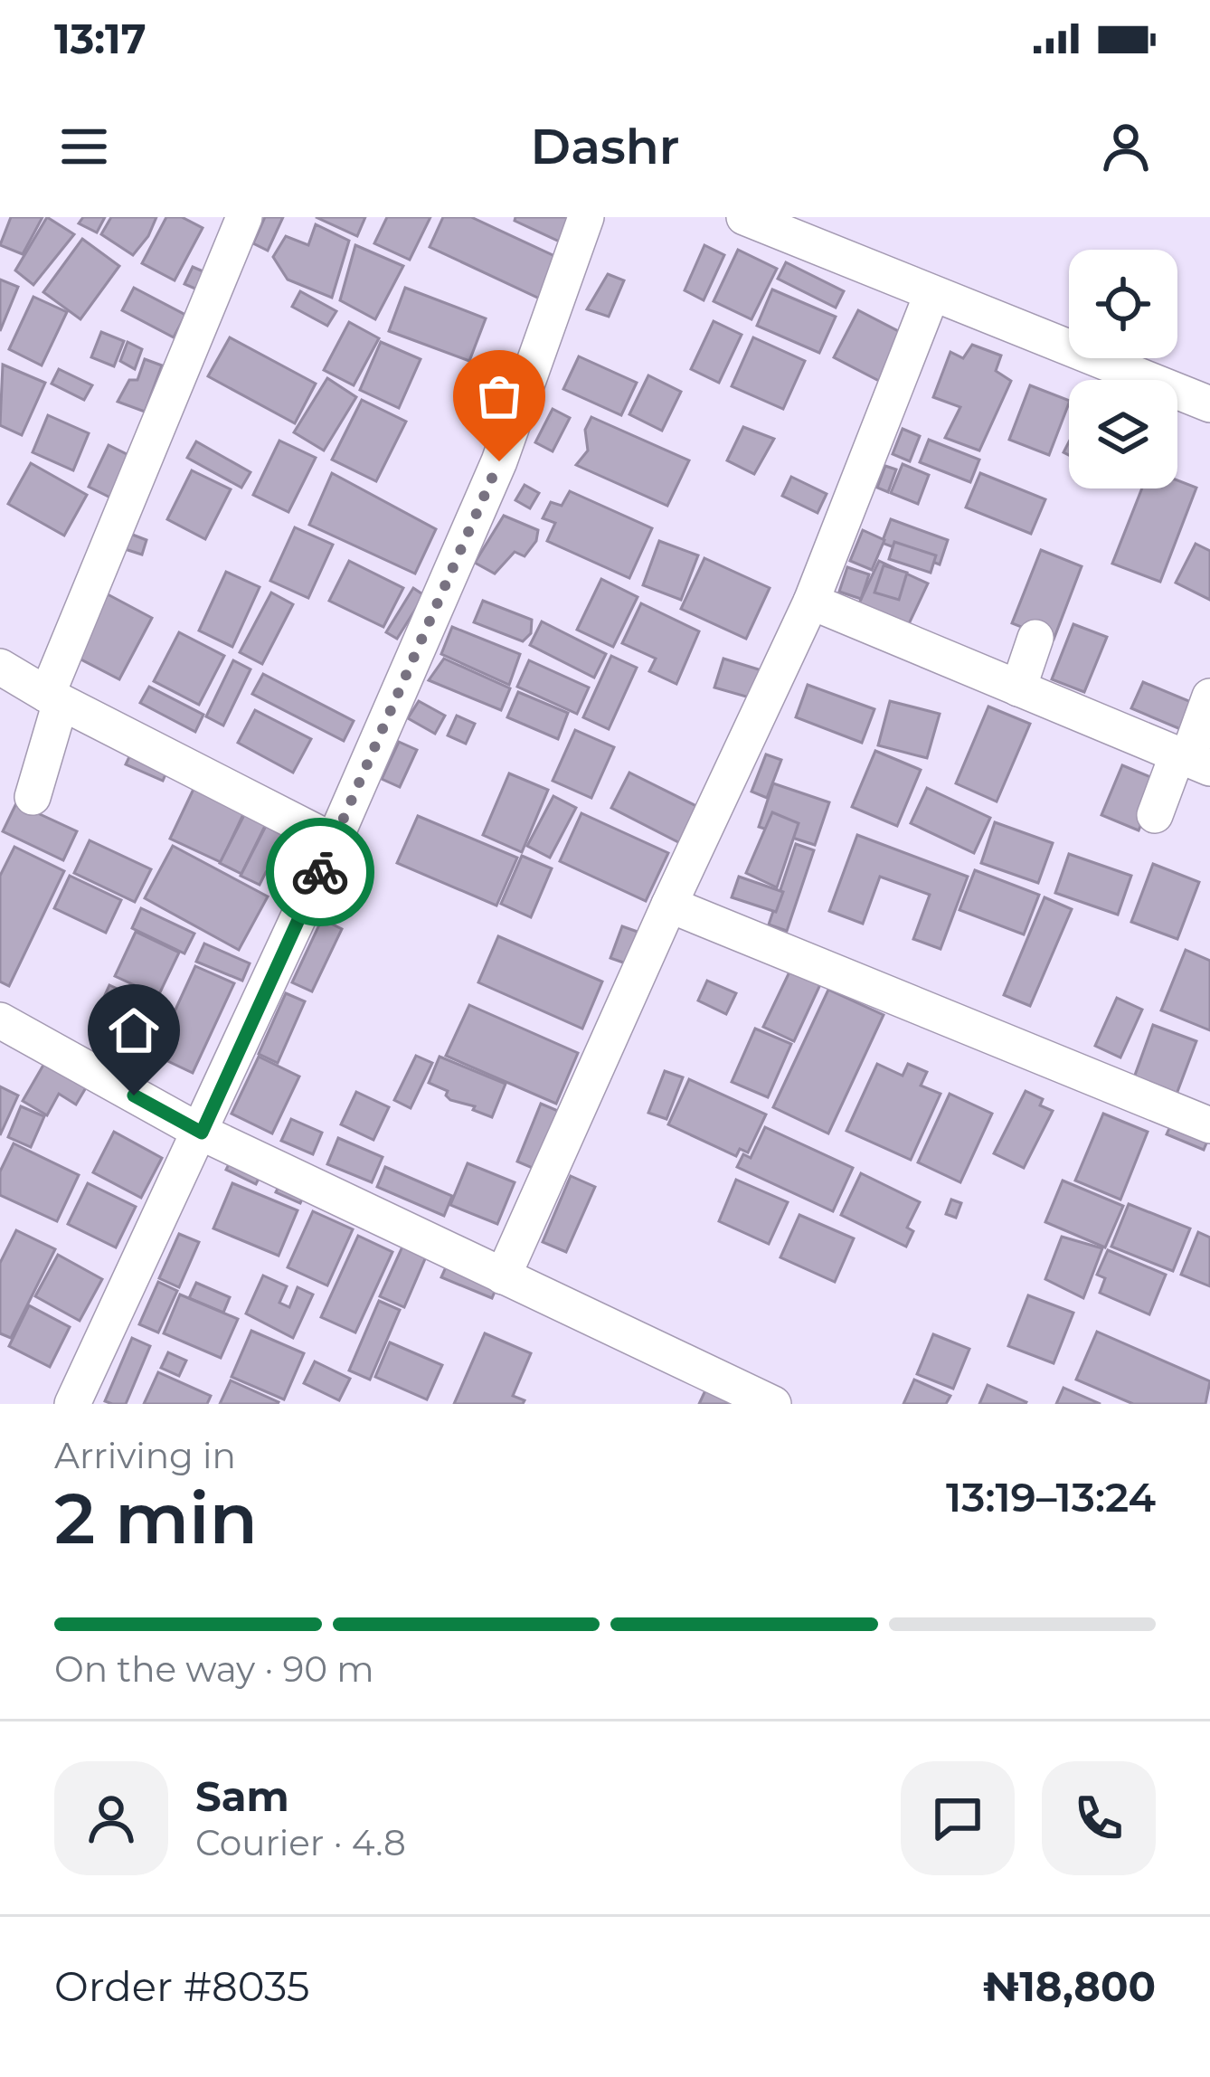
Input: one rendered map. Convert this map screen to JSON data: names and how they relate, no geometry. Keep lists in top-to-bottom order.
{
  "page": {
    "status": "13:17",
    "header": "Dashr",
    "heading": ["2 min", "Arriving in", "13:19–13:24"],
    "panel": [
      "Sam",
      "Courier · 4.8",
      "Order #8035",
      "₦18,800"
    ],
    "bar": "On the way · 90 m"
  }
}
